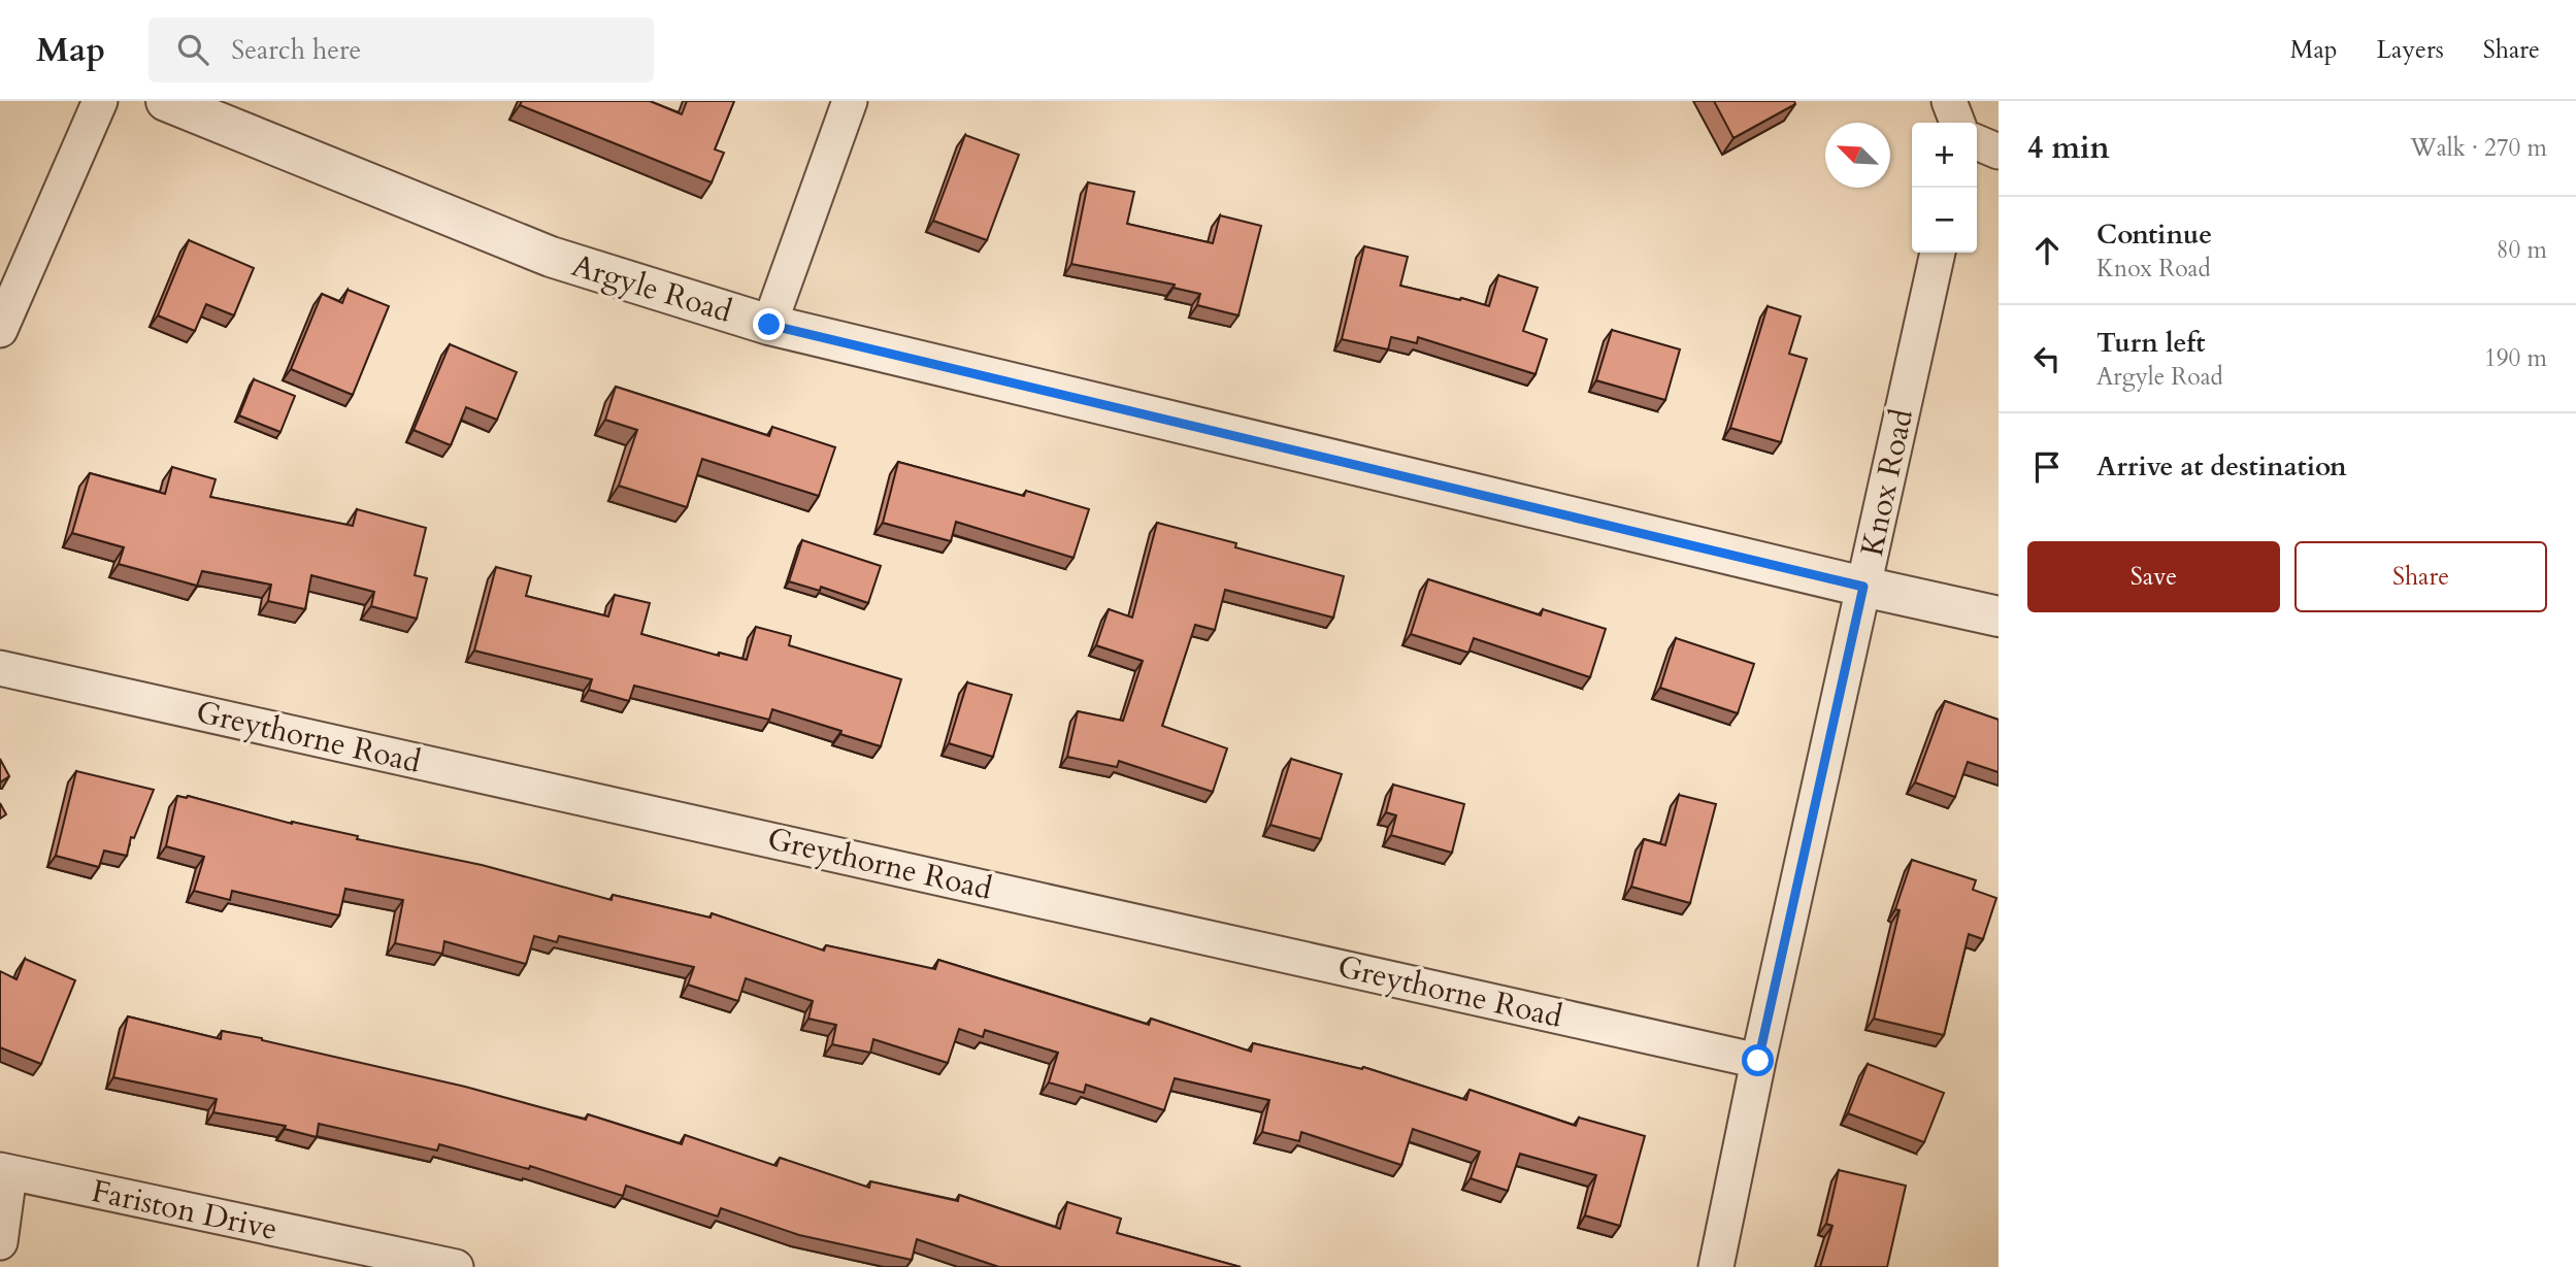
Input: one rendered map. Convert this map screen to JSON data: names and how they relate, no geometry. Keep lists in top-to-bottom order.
{
  "streets": {
    "street": [
      "Argyle Road",
      "Knox Road",
      "Greythorne Road",
      "Fariston Drive"
    ]
  },
  "crossings": [
    ["Argyle Road", "Knox Road"],
    ["Knox Road", "Greythorne Road"]
  ],
  "north": "top left",
  "page": {
    "header": "Map",
    "search": "Search here",
    "nav": ["Map", "Layers", "Share"],
    "heading": ["4 min", "Walk · 270 m"],
    "map_buttons": ["+", "−"],
    "list": [
      ["Continue", "Knox Road", "80 m"],
      ["Turn left", "Argyle Road", "190 m"],
      "Arrive at destination"
    ],
    "buttons": ["Save", "Share"]
  }
}
